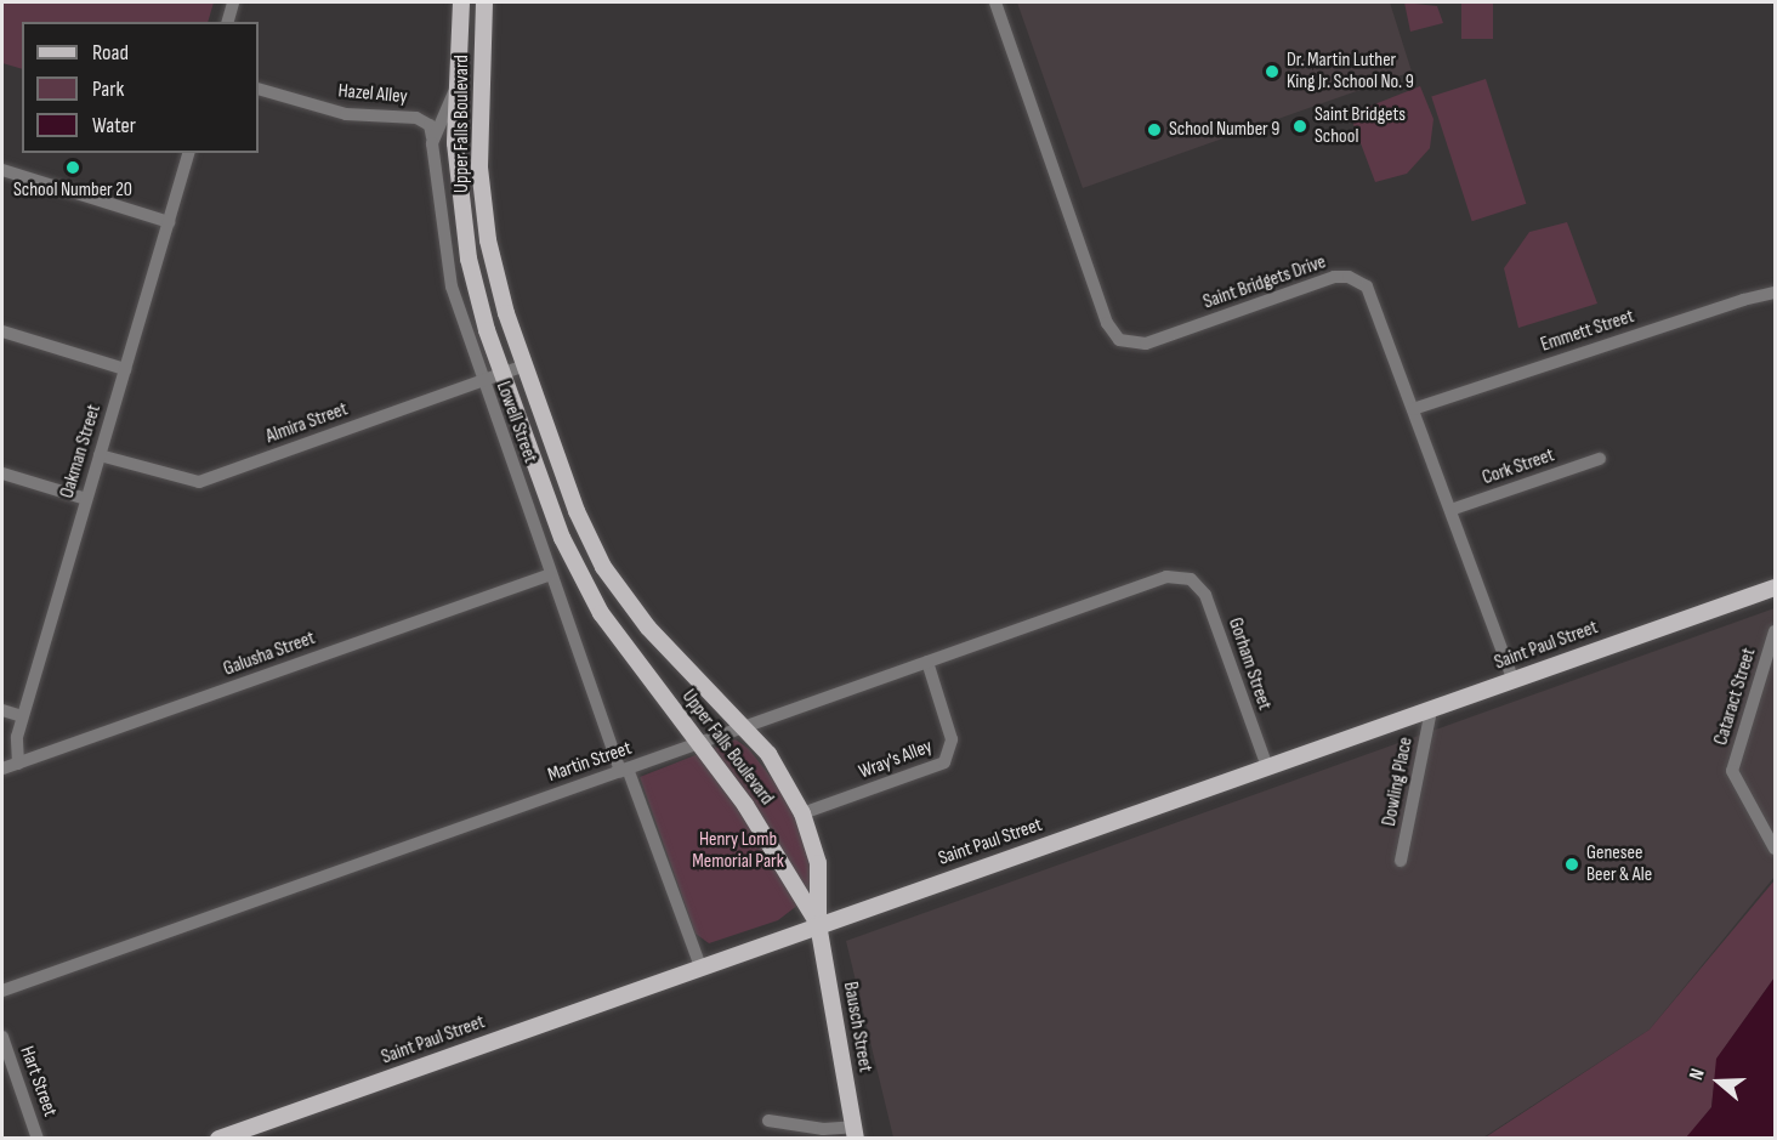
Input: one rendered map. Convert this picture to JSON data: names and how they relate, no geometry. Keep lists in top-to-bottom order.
{
  "streets": {
    "main road": ["Upper Falls Boulevard", "Saint Paul Street", "Bausch Street"],
    "street": [
      "Hazel Alley",
      "Saint Bridgets Drive",
      "Emmett Street",
      "Lowell Street",
      "Almira Street",
      "Oakman Street",
      "Cork Street",
      "Galusha Street",
      "Gorham Street",
      "Cataract Street",
      "Wray's Alley",
      "Martin Street",
      "Dowling Place",
      "Hart Street"
    ]
  },
  "crossings": [
    ["Hazel Alley", "Lowell Street"],
    ["Upper Falls Boulevard", "Lowell Street"],
    ["Upper Falls Boulevard", "Almira Street"],
    ["Upper Falls Boulevard", "Saint Paul Street"],
    ["Upper Falls Boulevard", "Wray's Alley"],
    ["Upper Falls Boulevard", "Martin Street"],
    ["Upper Falls Boulevard", "Bausch Street"],
    ["Saint Bridgets Drive", "Emmett Street"],
    ["Saint Bridgets Drive", "Cork Street"],
    ["Saint Bridgets Drive", "Saint Paul Street"],
    ["Lowell Street", "Almira Street"],
    ["Lowell Street", "Saint Paul Street"],
    ["Lowell Street", "Galusha Street"],
    ["Lowell Street", "Martin Street"],
    ["Almira Street", "Oakman Street"],
    ["Oakman Street", "Galusha Street"],
    ["Saint Paul Street", "Gorham Street"],
    ["Saint Paul Street", "Dowling Place"],
    ["Saint Paul Street", "Bausch Street"],
    ["Gorham Street", "Martin Street"],
    ["Wray's Alley", "Martin Street"]
  ],
  "parks": ["Henry Lomb Memorial Park"],
  "places": [
    "Dr. Martin Luther King Jr. School No. 9",
    "Saint Bridgets School",
    "School Number 9",
    "School Number 20",
    "Genesee Beer & Ale"
  ],
  "legend": ["Road", "Park", "Water"],
  "north": "left"
}
